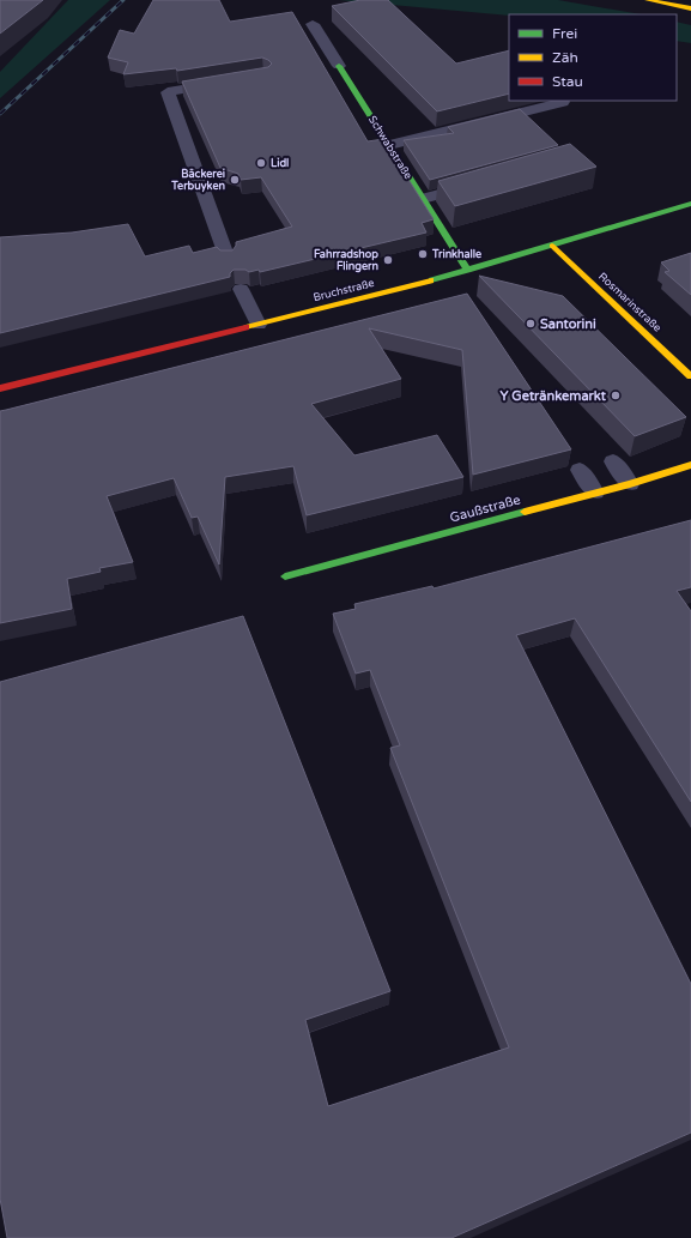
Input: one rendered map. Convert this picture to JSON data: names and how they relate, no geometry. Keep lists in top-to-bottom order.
{
  "streets": {
    "street": [
      "Schwabstraße",
      "Bruchstraße",
      "Rosmarinstraße",
      "Gaußstraße"
    ]
  },
  "crossings": [
    ["Schwabstraße", "Bruchstraße"],
    ["Bruchstraße", "Rosmarinstraße"]
  ],
  "places": [
    "Lidl",
    "Bäckerei Terbuyken",
    "Trinkhalle",
    "Fahrradshop Flingern",
    "Santorini",
    "Y Getränkemarkt"
  ],
  "legend": ["Frei", "Zäh", "Stau"]
}
